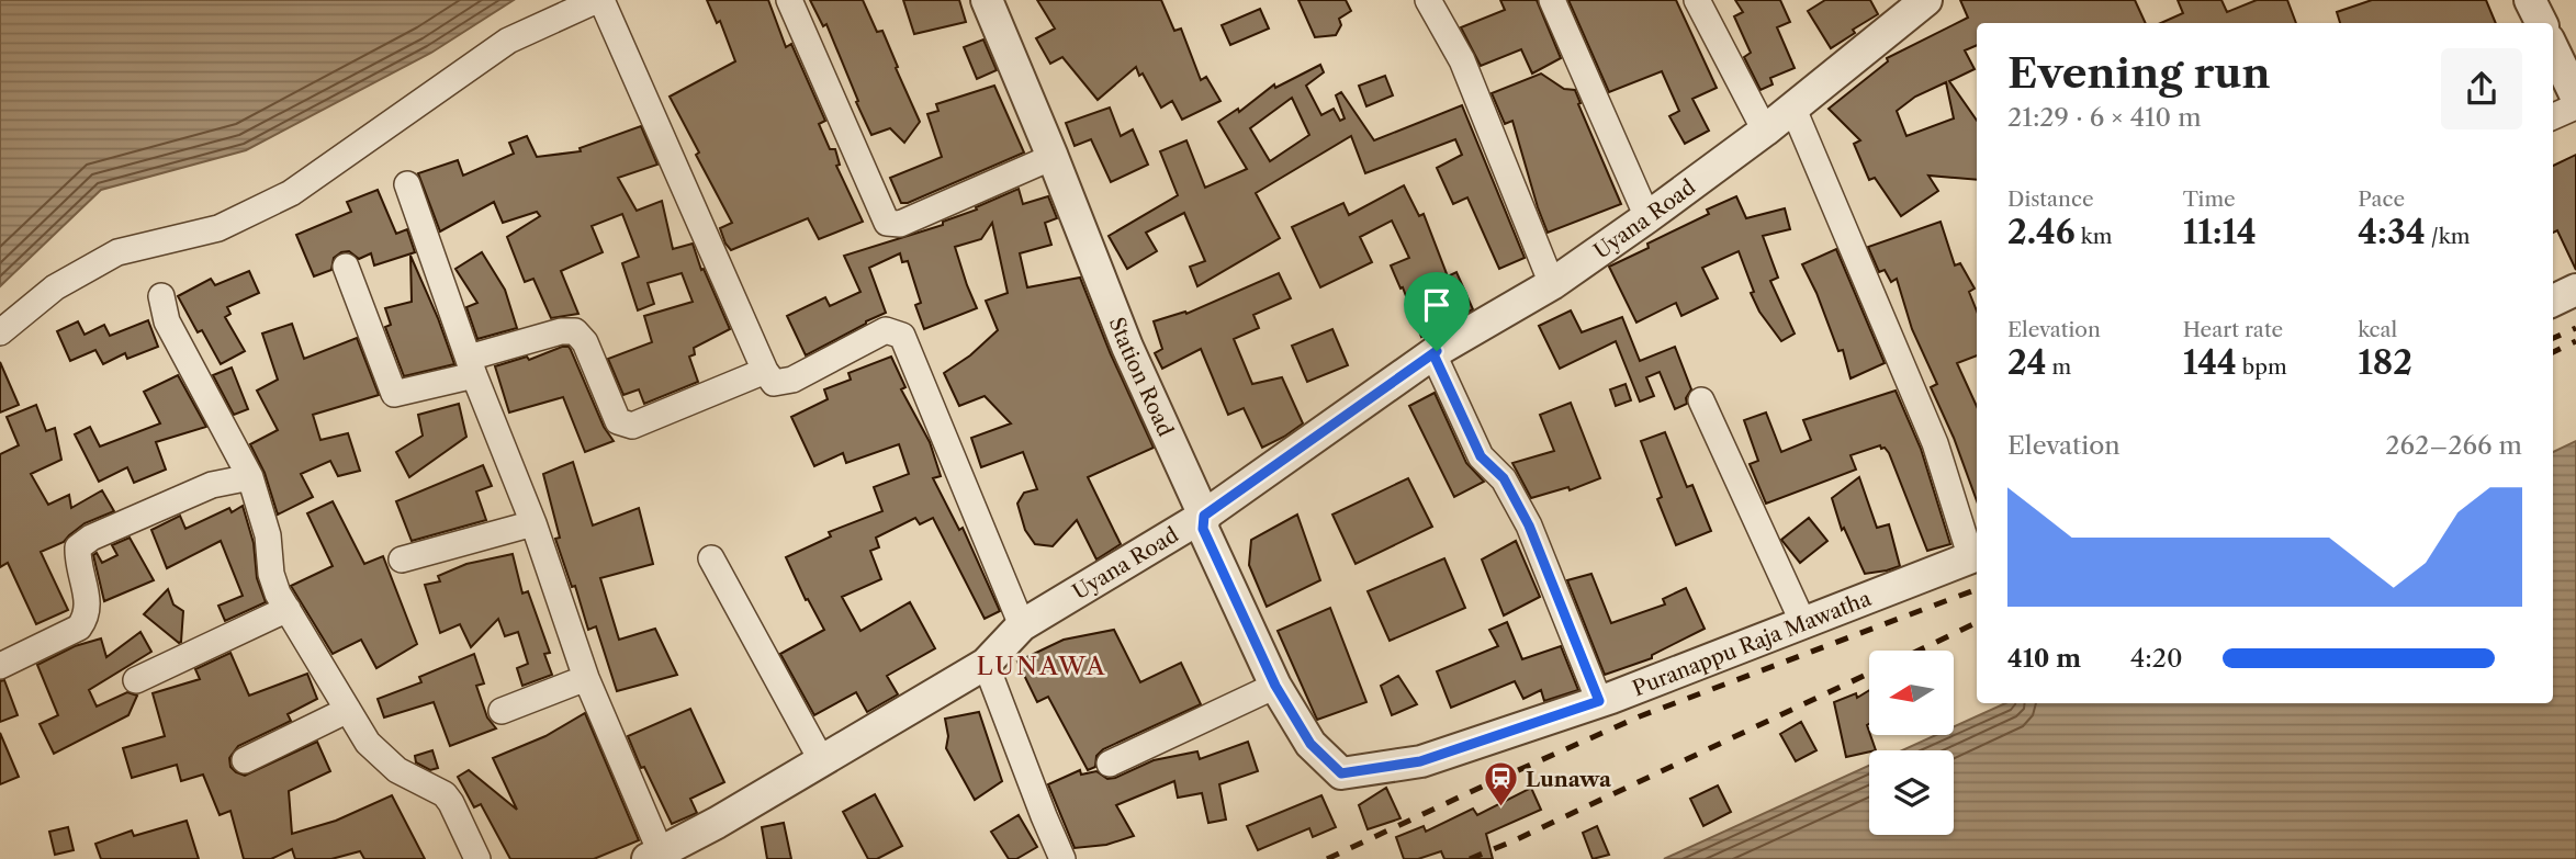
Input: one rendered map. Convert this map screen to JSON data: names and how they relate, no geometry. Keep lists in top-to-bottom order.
{
  "streets": {
    "street": ["Uyana Road", "Station Road", "Puranappu Raja Mawatha"]
  },
  "crossings": [
    ["Uyana Road", "Station Road"],
    ["Station Road", "Puranappu Raja Mawatha"]
  ],
  "districts": ["LUNAWA"],
  "places": {
    "station": ["Lunawa"]
  },
  "north": "left",
  "page": {
    "heading": ["Evening run", "21:29 · 6 × 410 m"],
    "stats": [
      ["Distance", "2.46 km"],
      ["Time", "11:14"],
      ["Pace", "4:34 /km"],
      ["Elevation", "24 m"],
      ["Heart rate", "144 bpm"],
      ["kcal", "182"]
    ],
    "chart": ["Elevation", "262–266 m"],
    "list": [
      {
        "name": "410 m",
        "note": "4:20"
      }
    ]
  }
}
